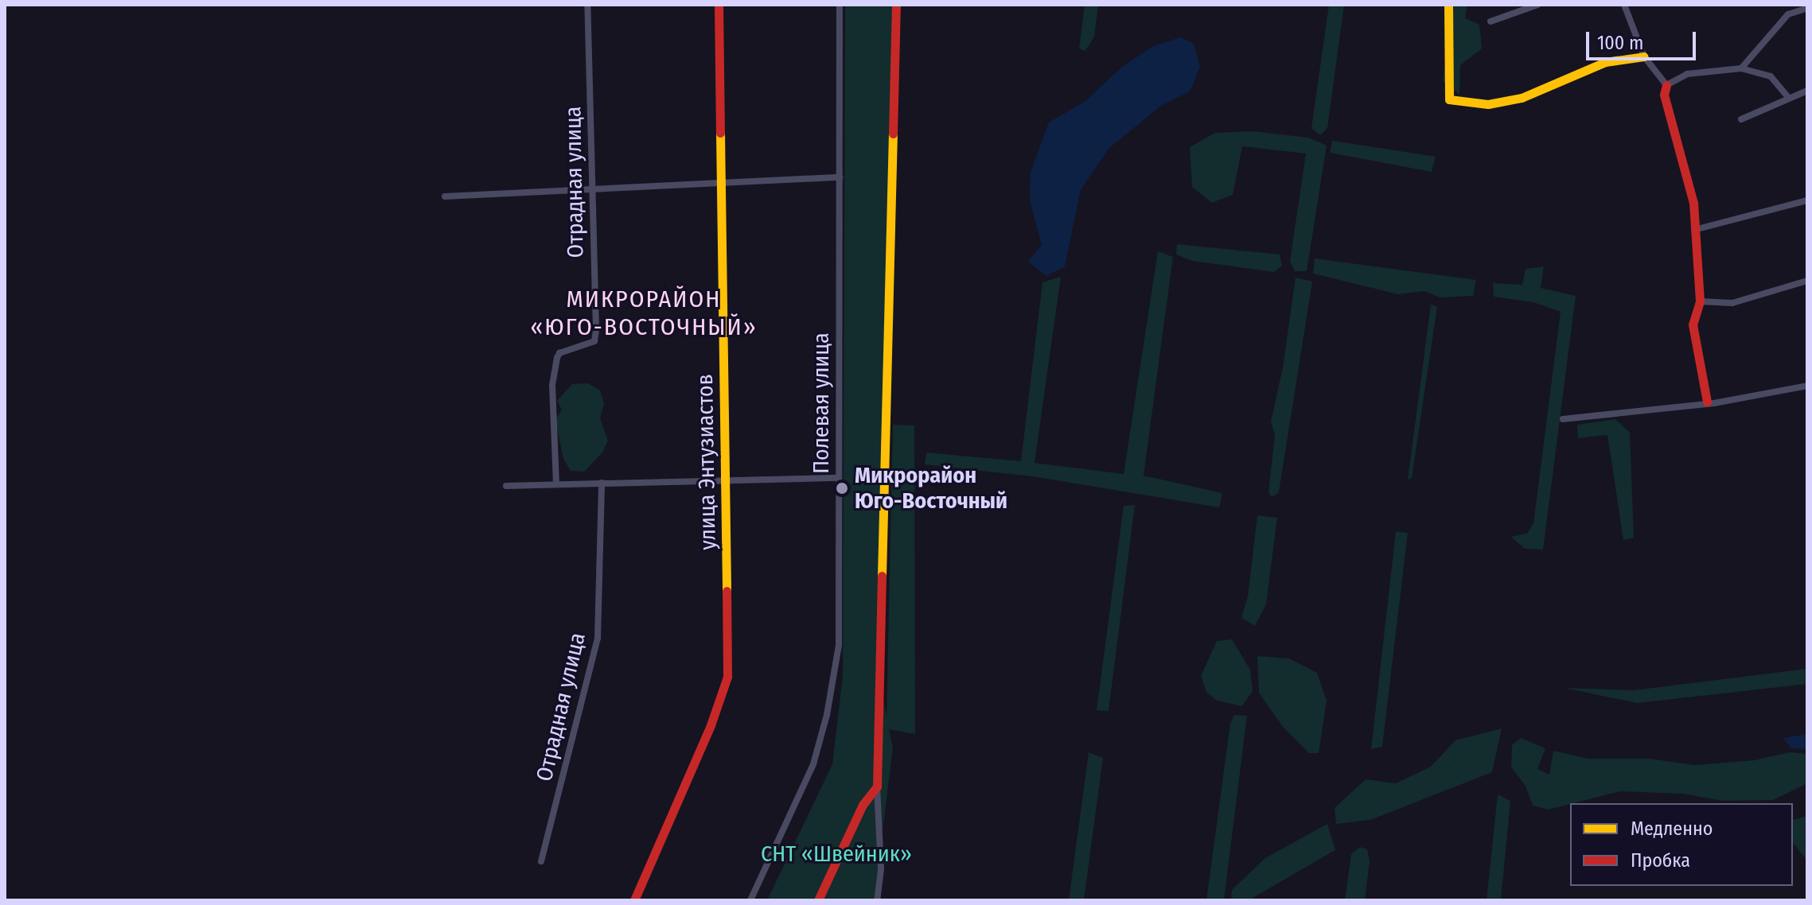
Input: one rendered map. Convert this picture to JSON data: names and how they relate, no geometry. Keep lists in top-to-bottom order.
{
  "streets": {
    "street": ["Отрадная улица", "Полевая улица", "улица Энтузиастов"]
  },
  "districts": ["МИКРОРАЙОН «ЮГО-ВОСТОЧНЫЙ»"],
  "parks": ["СНТ «Швейник»"],
  "places": ["Микрорайон Юго-Восточный"],
  "legend": ["Медленно", "Пробка"],
  "scale_bar": "100 m"
}
